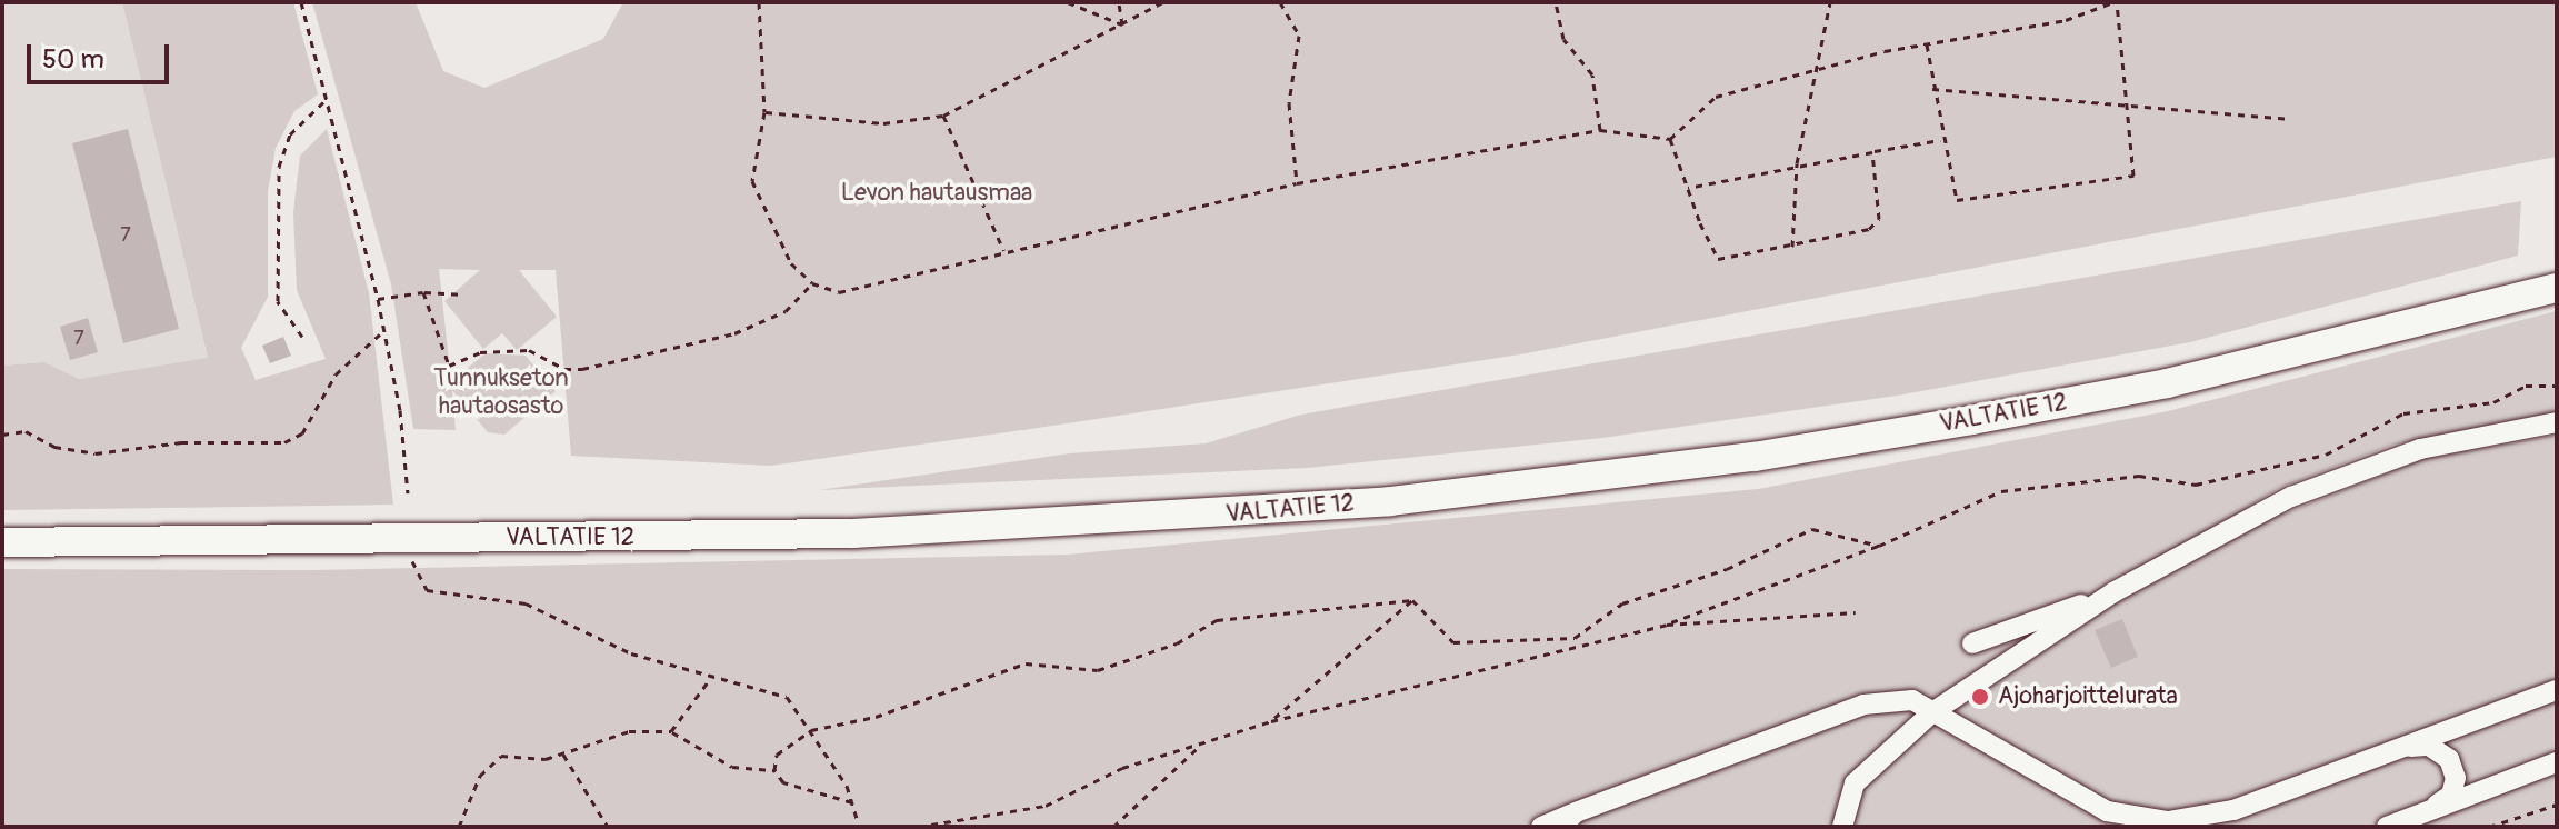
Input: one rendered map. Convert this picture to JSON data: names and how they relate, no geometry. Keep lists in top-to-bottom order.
{
  "streets": {
    "highway": ["VALTATIE 12"]
  },
  "parks": ["Levon hautausmaa", "Tunnukseton hautaosasto"],
  "places": ["Ajoharjoittelurata"],
  "house_numbers": ["7", "7"],
  "scale_bar": "50 m"
}
